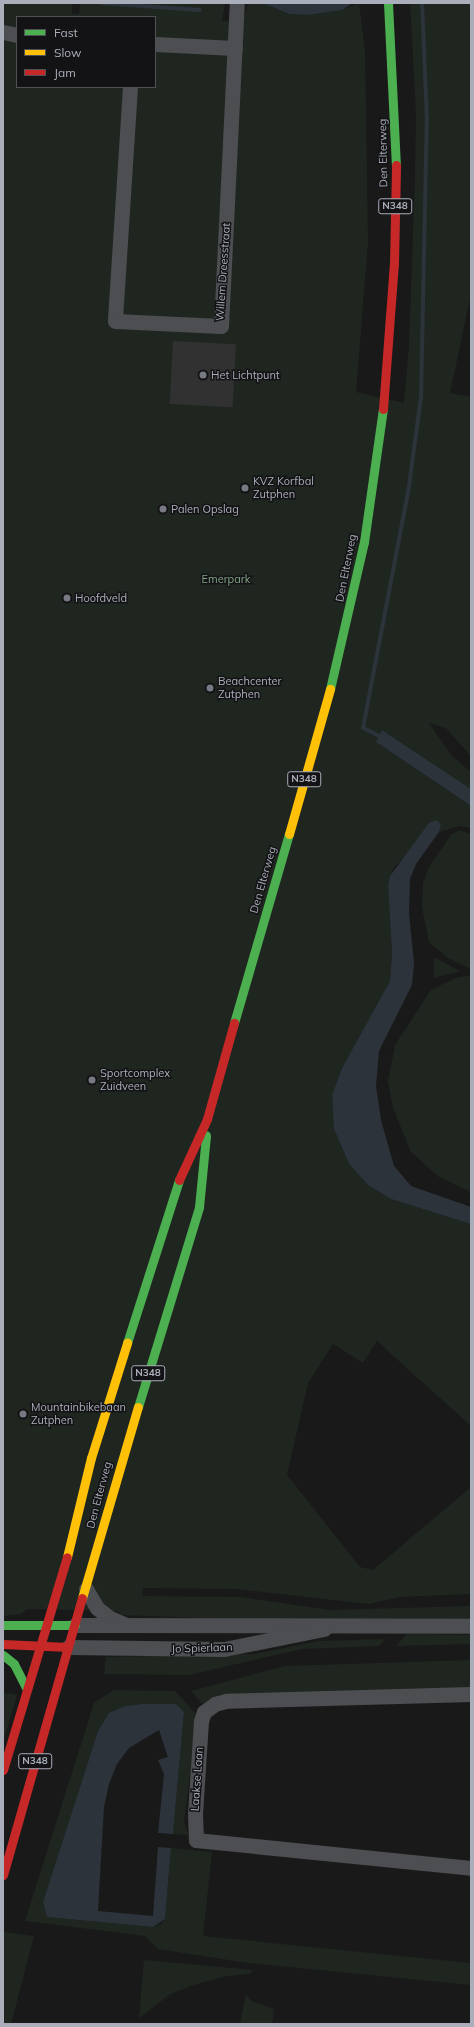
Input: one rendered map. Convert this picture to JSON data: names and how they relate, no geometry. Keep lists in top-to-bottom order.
{
  "streets": {
    "main road": ["Den Elterweg", "N348"],
    "street": ["Willem Dreesstraat", "Jo Spierlaan", "Laakse Laan"]
  },
  "crossings": [
    ["Den Elterweg", "Jo Spierlaan"]
  ],
  "parks": ["Emerpark"],
  "places": [
    "Het Lichtpunt",
    "KVZ Korfbal Zutphen",
    "Palen Opslag",
    "Hoofdveld",
    "Beachcenter Zutphen",
    "Sportcomplex Zuidveen",
    "Mountainbikebaan Zutphen"
  ],
  "legend": ["Fast", "Slow", "Jam"]
}
